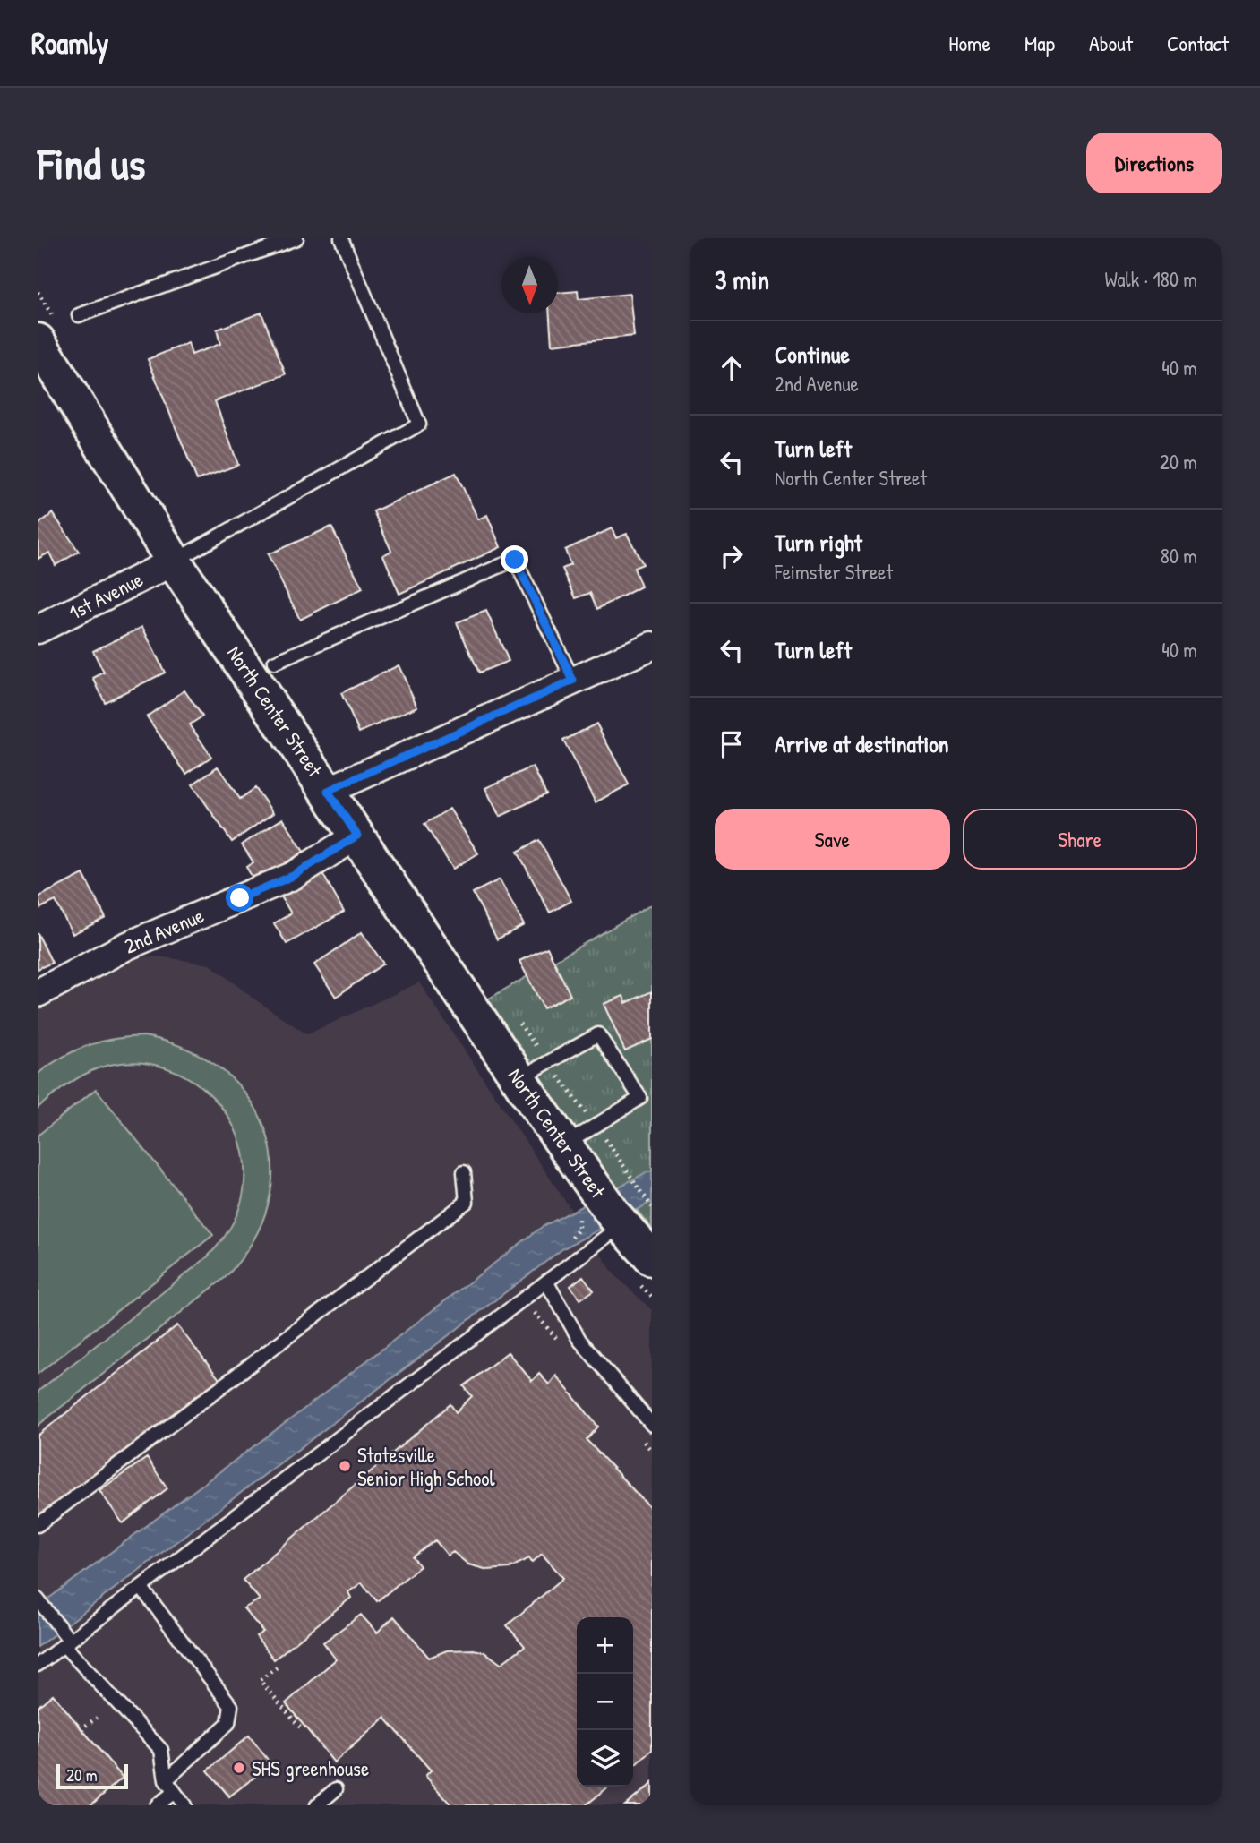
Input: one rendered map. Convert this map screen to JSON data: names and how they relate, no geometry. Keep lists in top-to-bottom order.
{
  "streets": {
    "main road": ["North Center Street"],
    "street": ["1st Avenue", "2nd Avenue"]
  },
  "crossings": [
    ["1st Avenue", "North Center Street"],
    ["North Center Street", "2nd Avenue"]
  ],
  "places": ["Statesville Senior High School", "SHS greenhouse"],
  "scale_bar": "20 m",
  "north": "bottom",
  "page": {
    "header": "Roamly",
    "nav": [
      "Home",
      "Map",
      "About",
      "Contact"
    ],
    "buttons": [
      "Directions",
      ["Save", "Share"]
    ],
    "title": "Find us",
    "heading": ["3 min", "Walk · 180 m"],
    "list": [
      ["Continue", "2nd Avenue", "40 m"],
      ["Turn left", "North Center Street", "20 m"],
      ["Turn right", "Feimster Street", "80 m"],
      ["Turn left", "40 m"],
      "Arrive at destination"
    ],
    "map_buttons": ["+", "−"],
    "scale": "20 m"
  }
}
